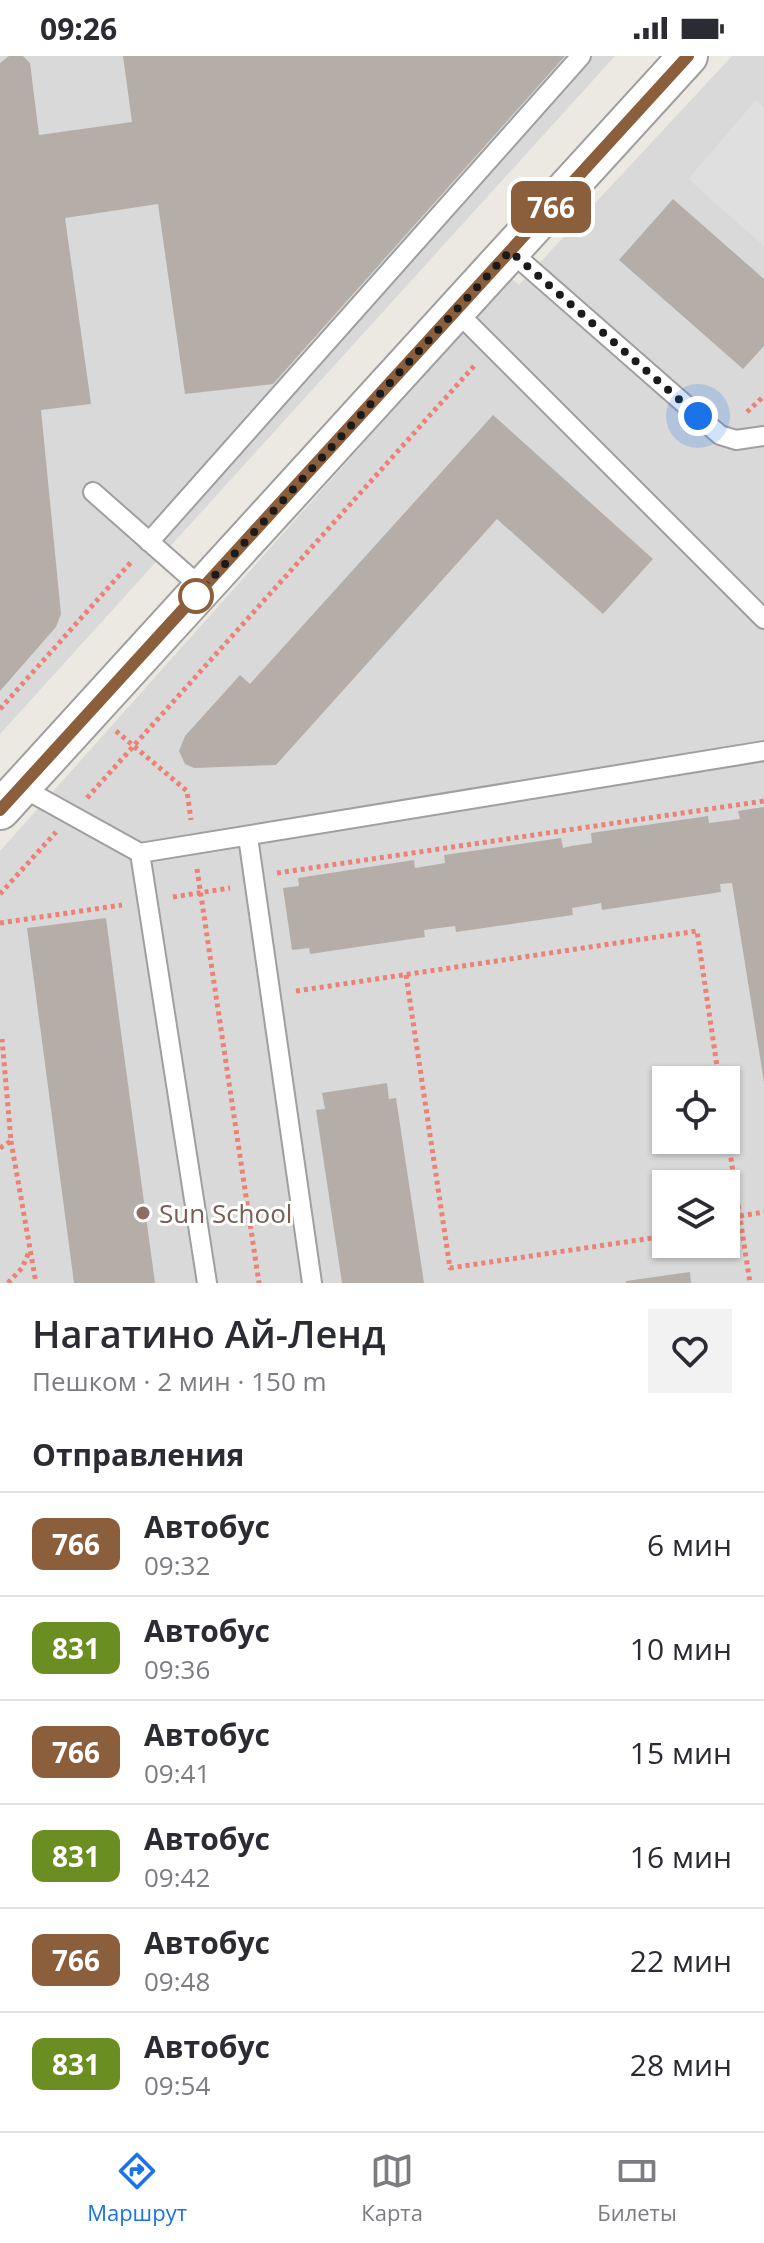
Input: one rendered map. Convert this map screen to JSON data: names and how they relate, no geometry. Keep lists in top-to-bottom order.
{
  "places": ["Sun School"],
  "lines": ["bus line 766"],
  "page": {
    "status": "09:26",
    "on_map": "766",
    "heading": [
      ["Нагатино Ай-Ленд", "Пешком · 2 мин · 150 m"],
      "Отправления"
    ],
    "list": [
      {
        "mark": "766",
        "name": "Автобус",
        "note": "09:32",
        "value": "6 мин"
      },
      {
        "mark": "831",
        "name": "Автобус",
        "note": "09:36",
        "value": "10 мин"
      },
      {
        "mark": "766",
        "name": "Автобус",
        "note": "09:41",
        "value": "15 мин"
      },
      {
        "mark": "831",
        "name": "Автобус",
        "note": "09:42",
        "value": "16 мин"
      },
      {
        "mark": "766",
        "name": "Автобус",
        "note": "09:48",
        "value": "22 мин"
      },
      {
        "mark": "831",
        "name": "Автобус",
        "note": "09:54",
        "value": "28 мин"
      }
    ],
    "tabs": ["Маршрут", "Карта", "Билеты"]
  }
}
